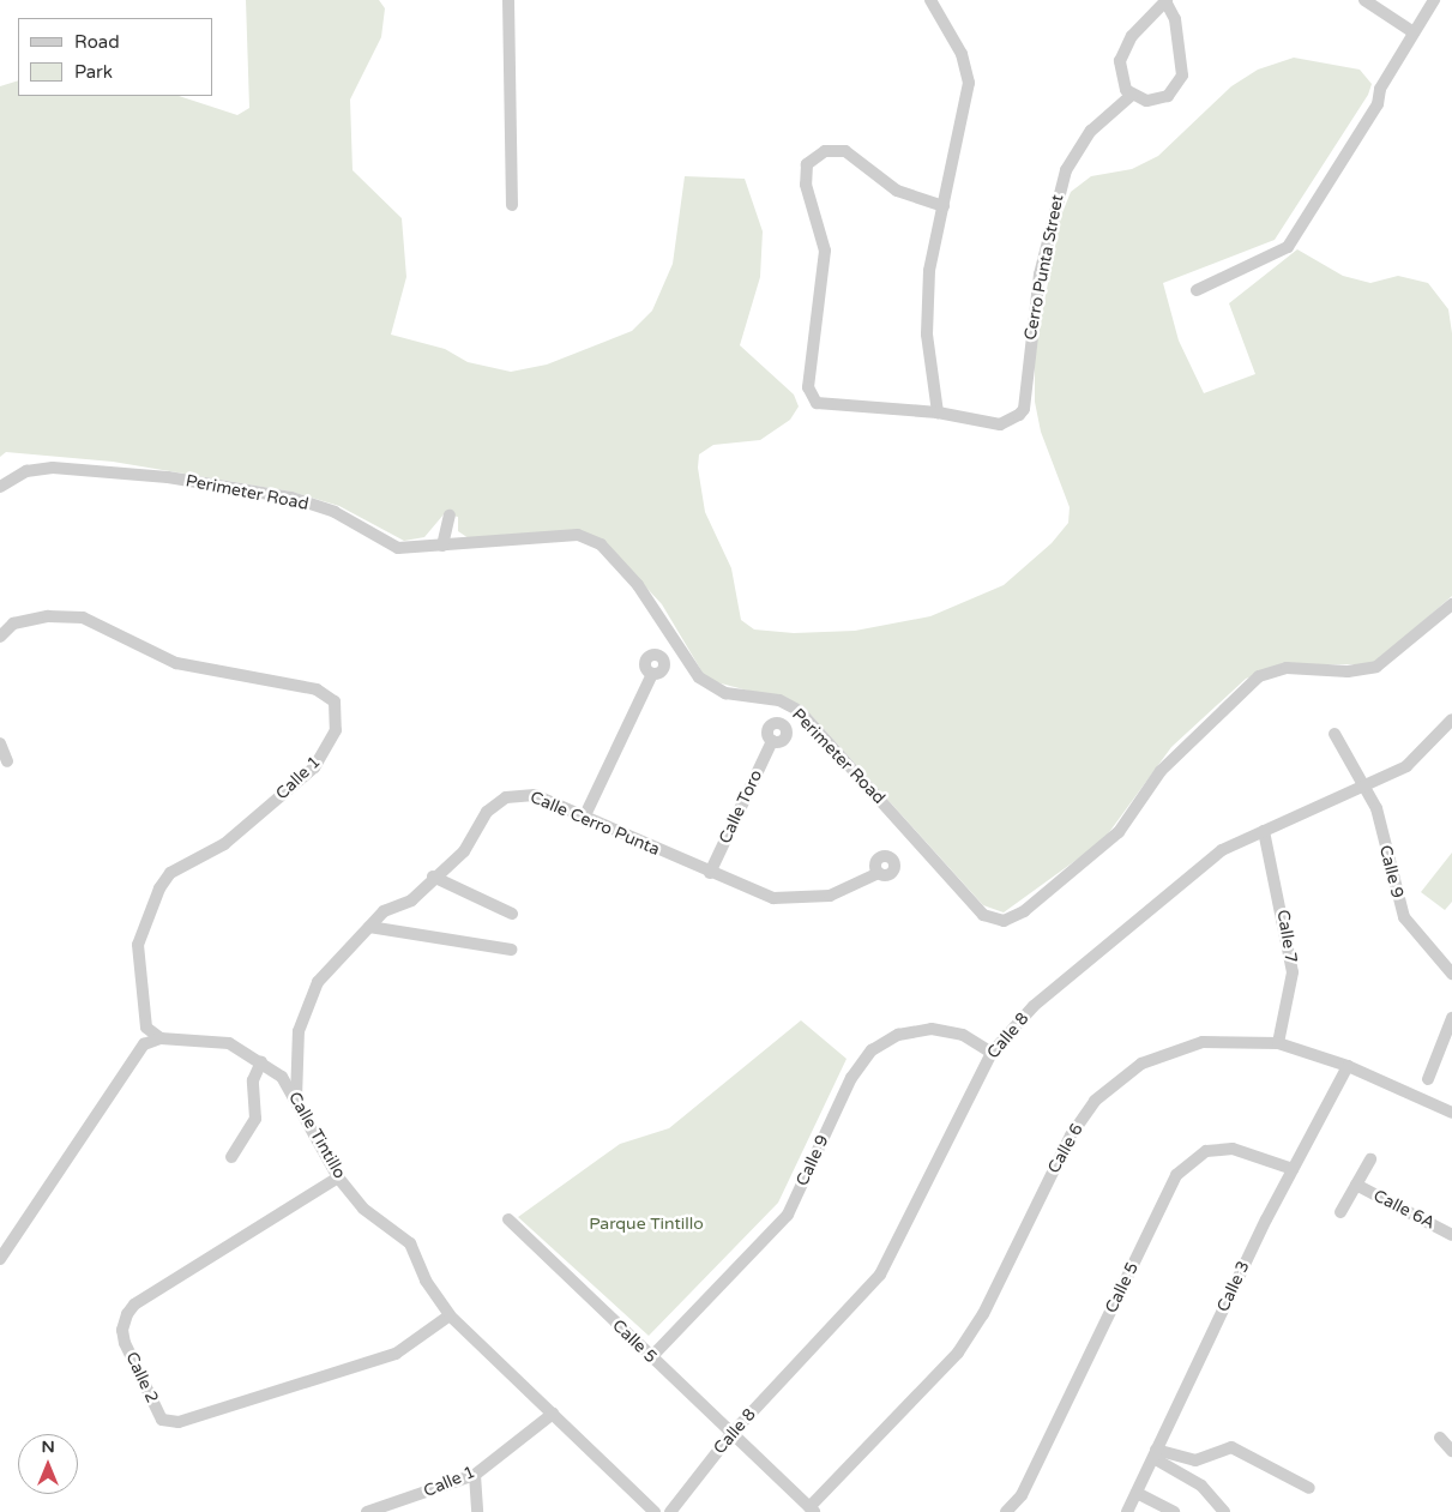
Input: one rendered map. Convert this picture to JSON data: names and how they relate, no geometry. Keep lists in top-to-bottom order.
{
  "streets": {
    "street": [
      "Cerro Punta Street",
      "Perimeter Road",
      "Calle 1",
      "Calle Toro",
      "Calle Cerro Punta",
      "Calle 9",
      "Calle 7",
      "Calle 8",
      "Calle Tintillo",
      "Calle 6",
      "Calle 6A",
      "Calle 3",
      "Calle 5",
      "Calle 2"
    ]
  },
  "crossings": [
    ["Calle 1", "Calle Tintillo"],
    ["Calle Toro", "Calle Cerro Punta"],
    ["Calle Cerro Punta", "Calle Tintillo"],
    ["Calle 9", "Calle 8"],
    ["Calle 9", "Calle 5"],
    ["Calle 7", "Calle 8"],
    ["Calle 7", "Calle 6"],
    ["Calle 8", "Calle 5"],
    ["Calle Tintillo", "Calle 2"],
    ["Calle 6", "Calle 3"],
    ["Calle 6", "Calle 5"],
    ["Calle 3", "Calle 5"]
  ],
  "parks": ["Parque Tintillo"],
  "legend": ["Road", "Park"],
  "north": "top"
}
